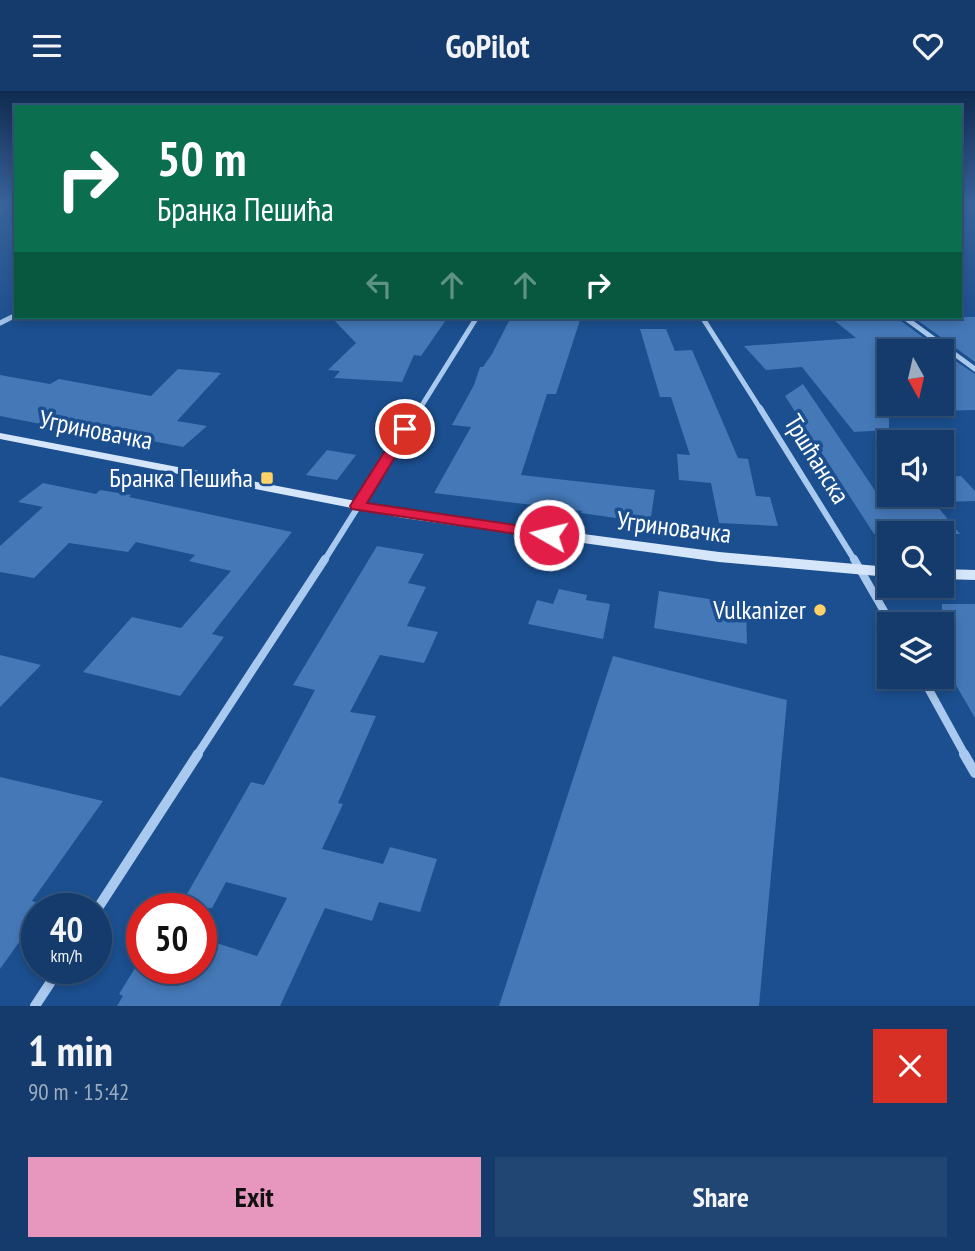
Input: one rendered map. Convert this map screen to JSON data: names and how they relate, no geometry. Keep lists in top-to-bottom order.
{
  "streets": {
    "main road": ["Угриновачка"],
    "street": ["Тршћанска"]
  },
  "crossings": [
    ["Угриновачка", "Тршћанска"]
  ],
  "places": {
    "transit": ["Бранка Пешића"],
    "other": ["Vulkanizer"]
  },
  "north": "bottom",
  "page": {
    "header": "GoPilot",
    "turn": ["50 m", "Бранка Пешића"],
    "speed": "40 km/h",
    "limit": "50",
    "heading": ["1 min", "90 m · 15:42"],
    "buttons": ["Exit", "Share"]
  }
}
